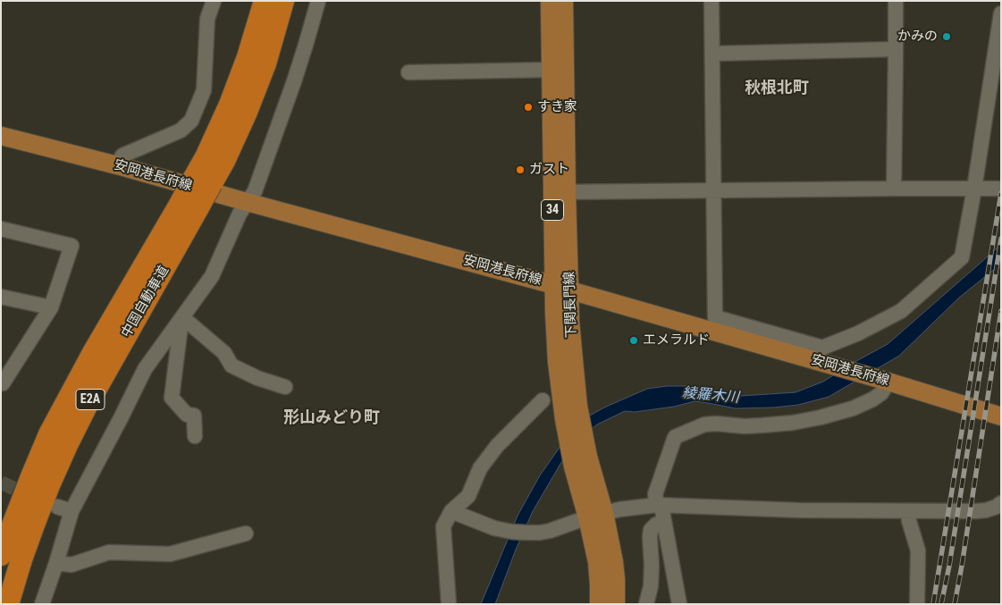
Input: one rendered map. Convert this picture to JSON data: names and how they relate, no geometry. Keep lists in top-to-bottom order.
{
  "streets": {
    "highway": ["中国自動車道", "E2A"],
    "main road": ["安岡港長府線", "34", "下関長門線"]
  },
  "crossings": [
    ["安岡港長府線", "下関長門線"]
  ],
  "districts": ["秋根北町", "形山みどり町"],
  "water": ["綾羅木川"],
  "places": [
    "かみの",
    "すき家",
    "ガスト",
    "エメラルド"
  ]
}
